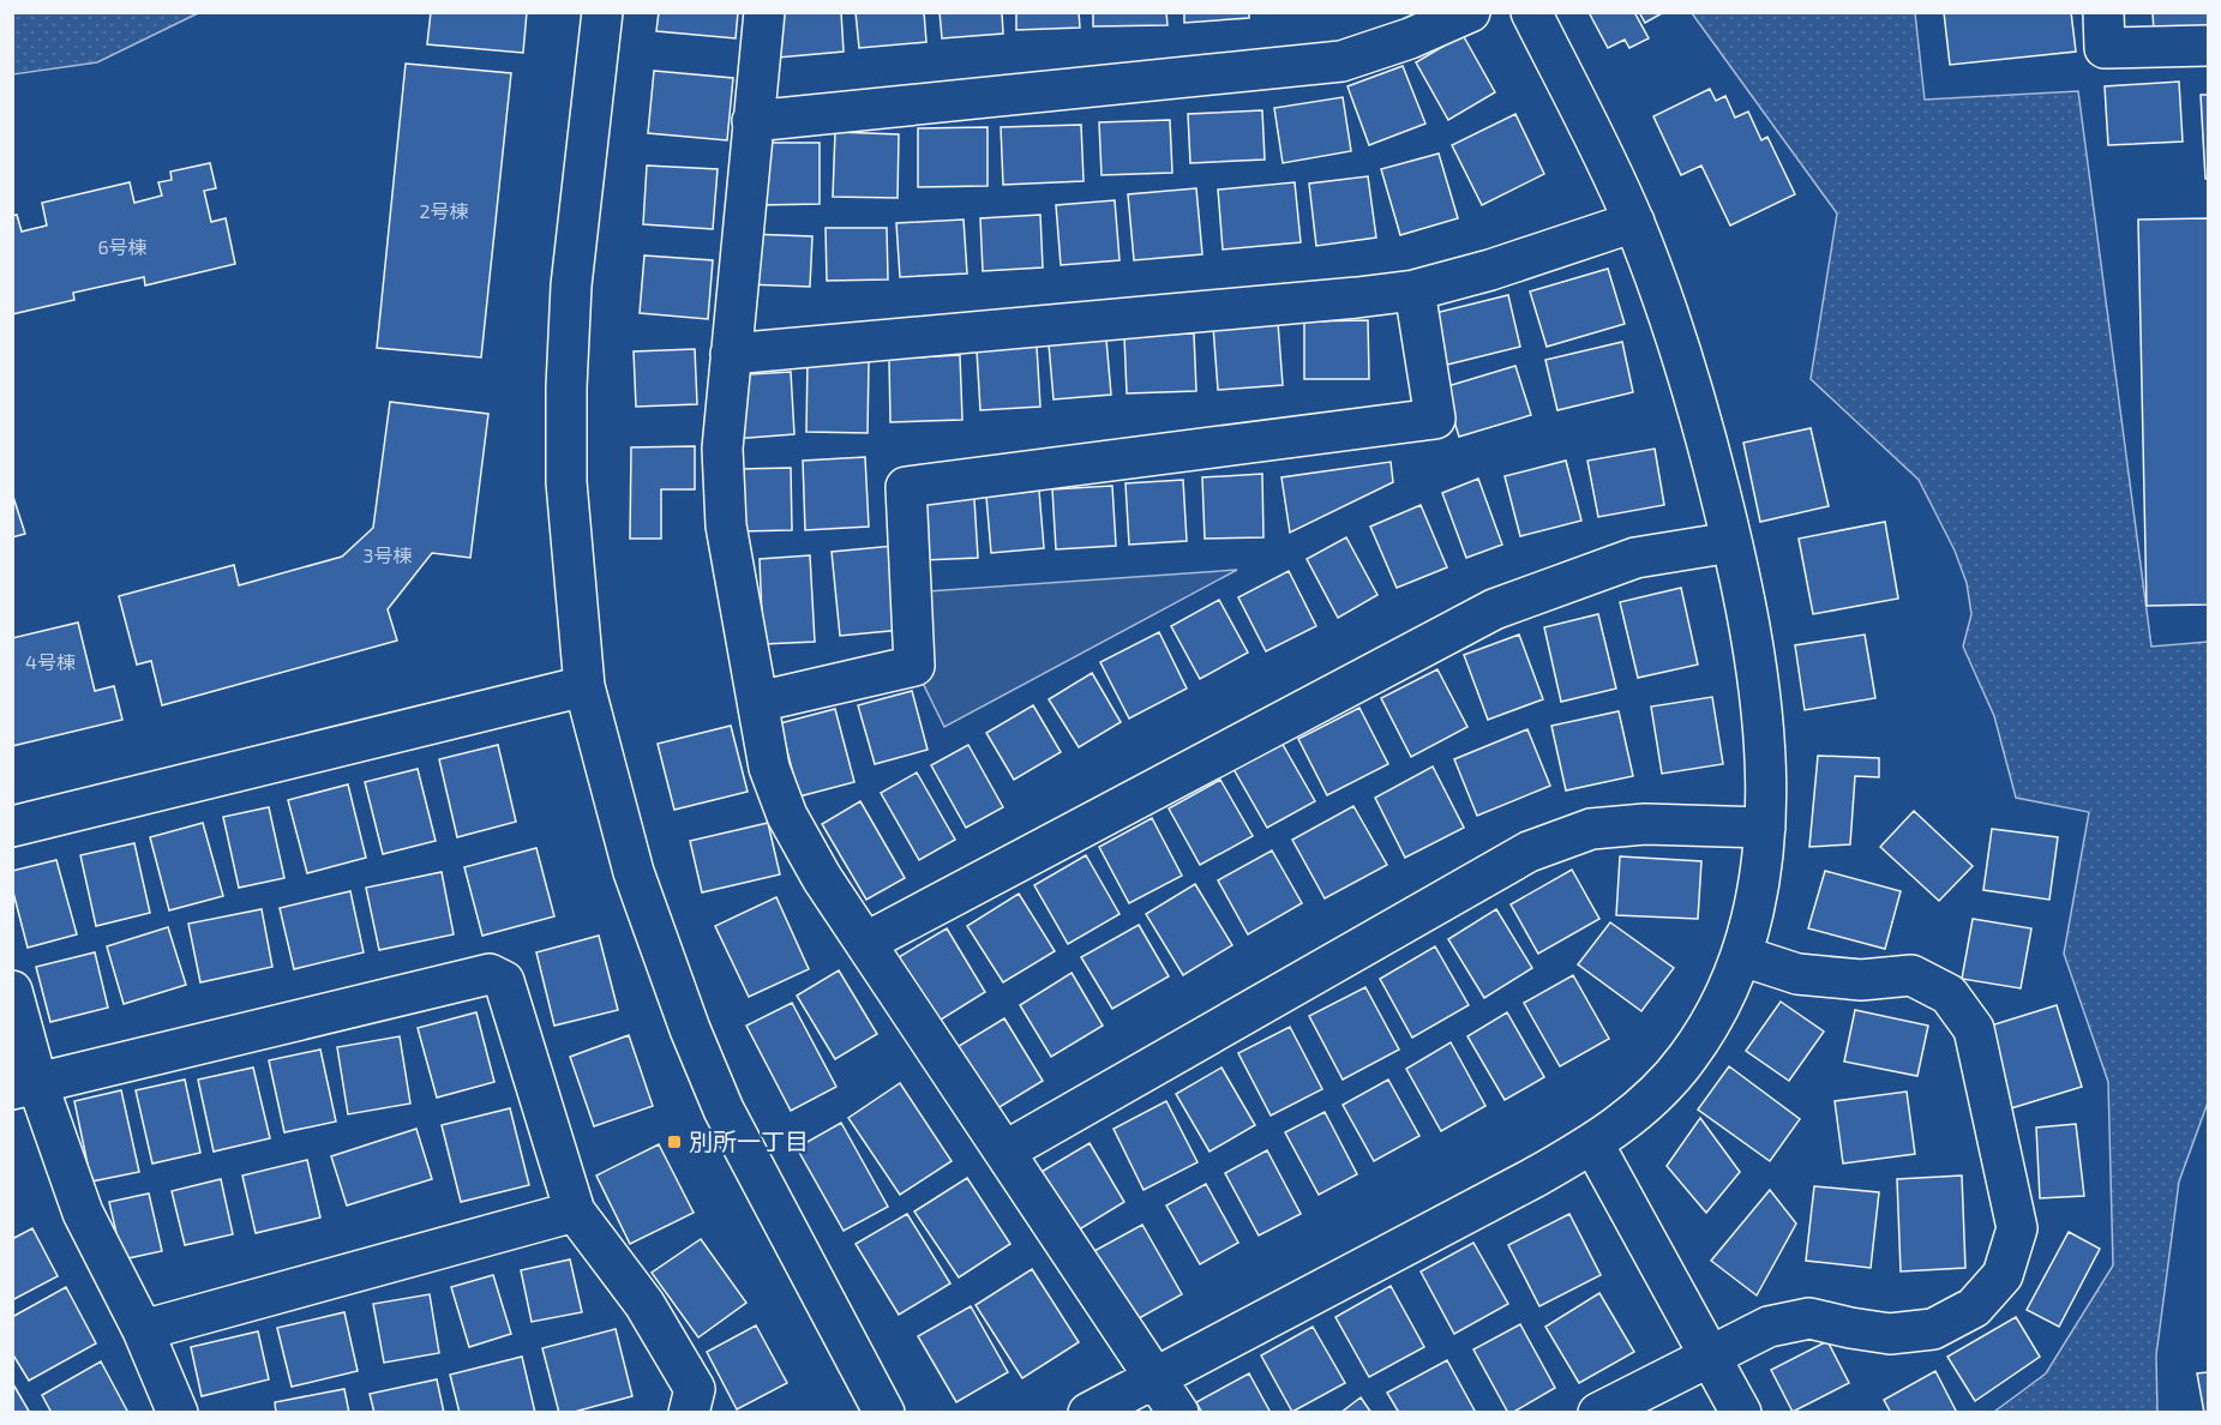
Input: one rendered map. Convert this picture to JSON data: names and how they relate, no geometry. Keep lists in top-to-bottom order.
{
  "places": {
    "transit": ["別所一丁目"]
  },
  "house_numbers": [
    "2号棟",
    "6号棟",
    "3号棟",
    "4号棟"
  ]
}
